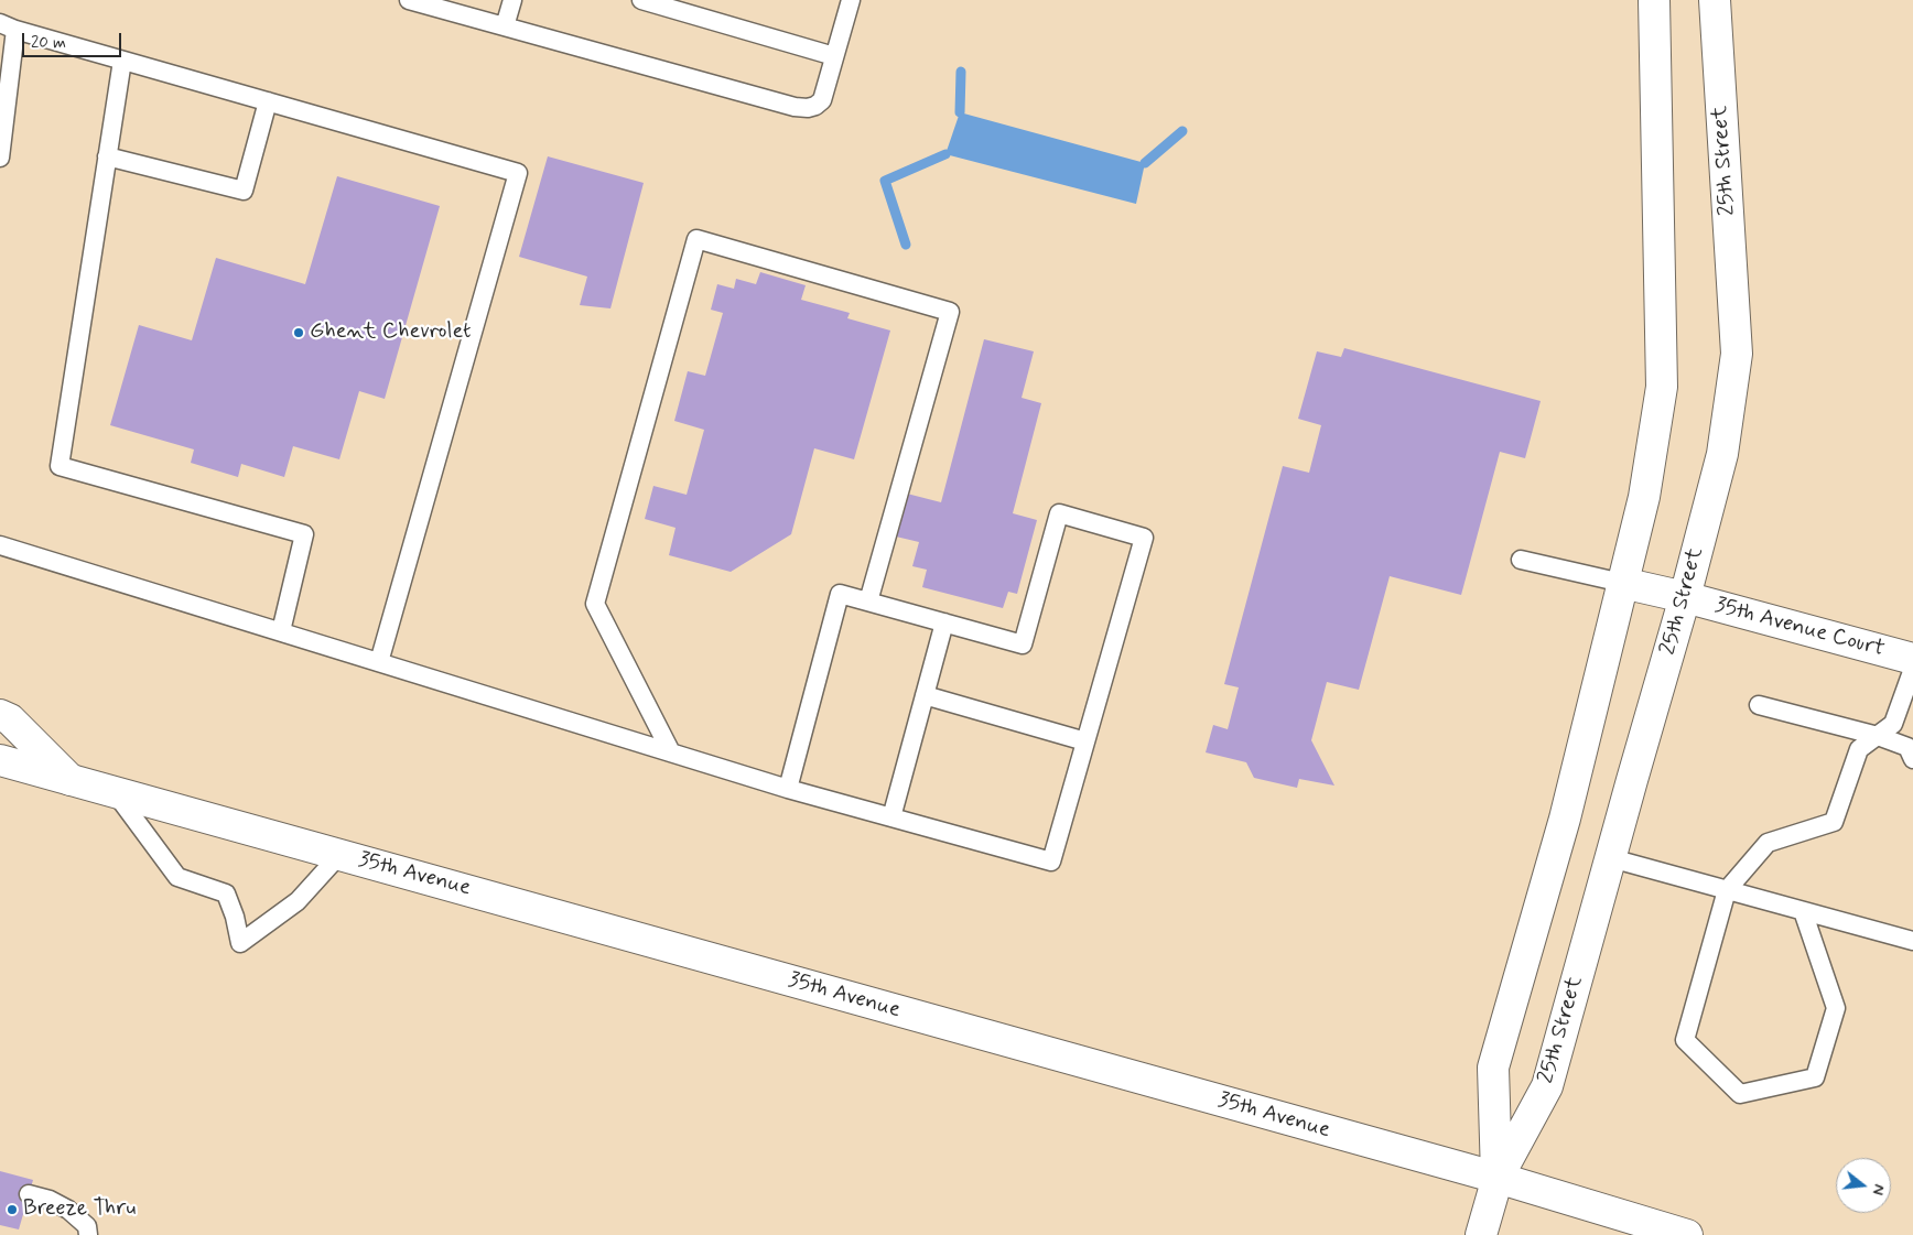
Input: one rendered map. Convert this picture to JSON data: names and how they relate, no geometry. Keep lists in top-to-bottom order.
{
  "streets": {
    "main road": ["25th Street", "35th Avenue Court", "35th Avenue"]
  },
  "crossings": [
    ["25th Street", "35th Avenue Court"],
    ["25th Street", "35th Avenue"]
  ],
  "places": ["Ghent Chevrolet", "Breeze Thru"],
  "scale_bar": "20 m",
  "north": "right"
}
